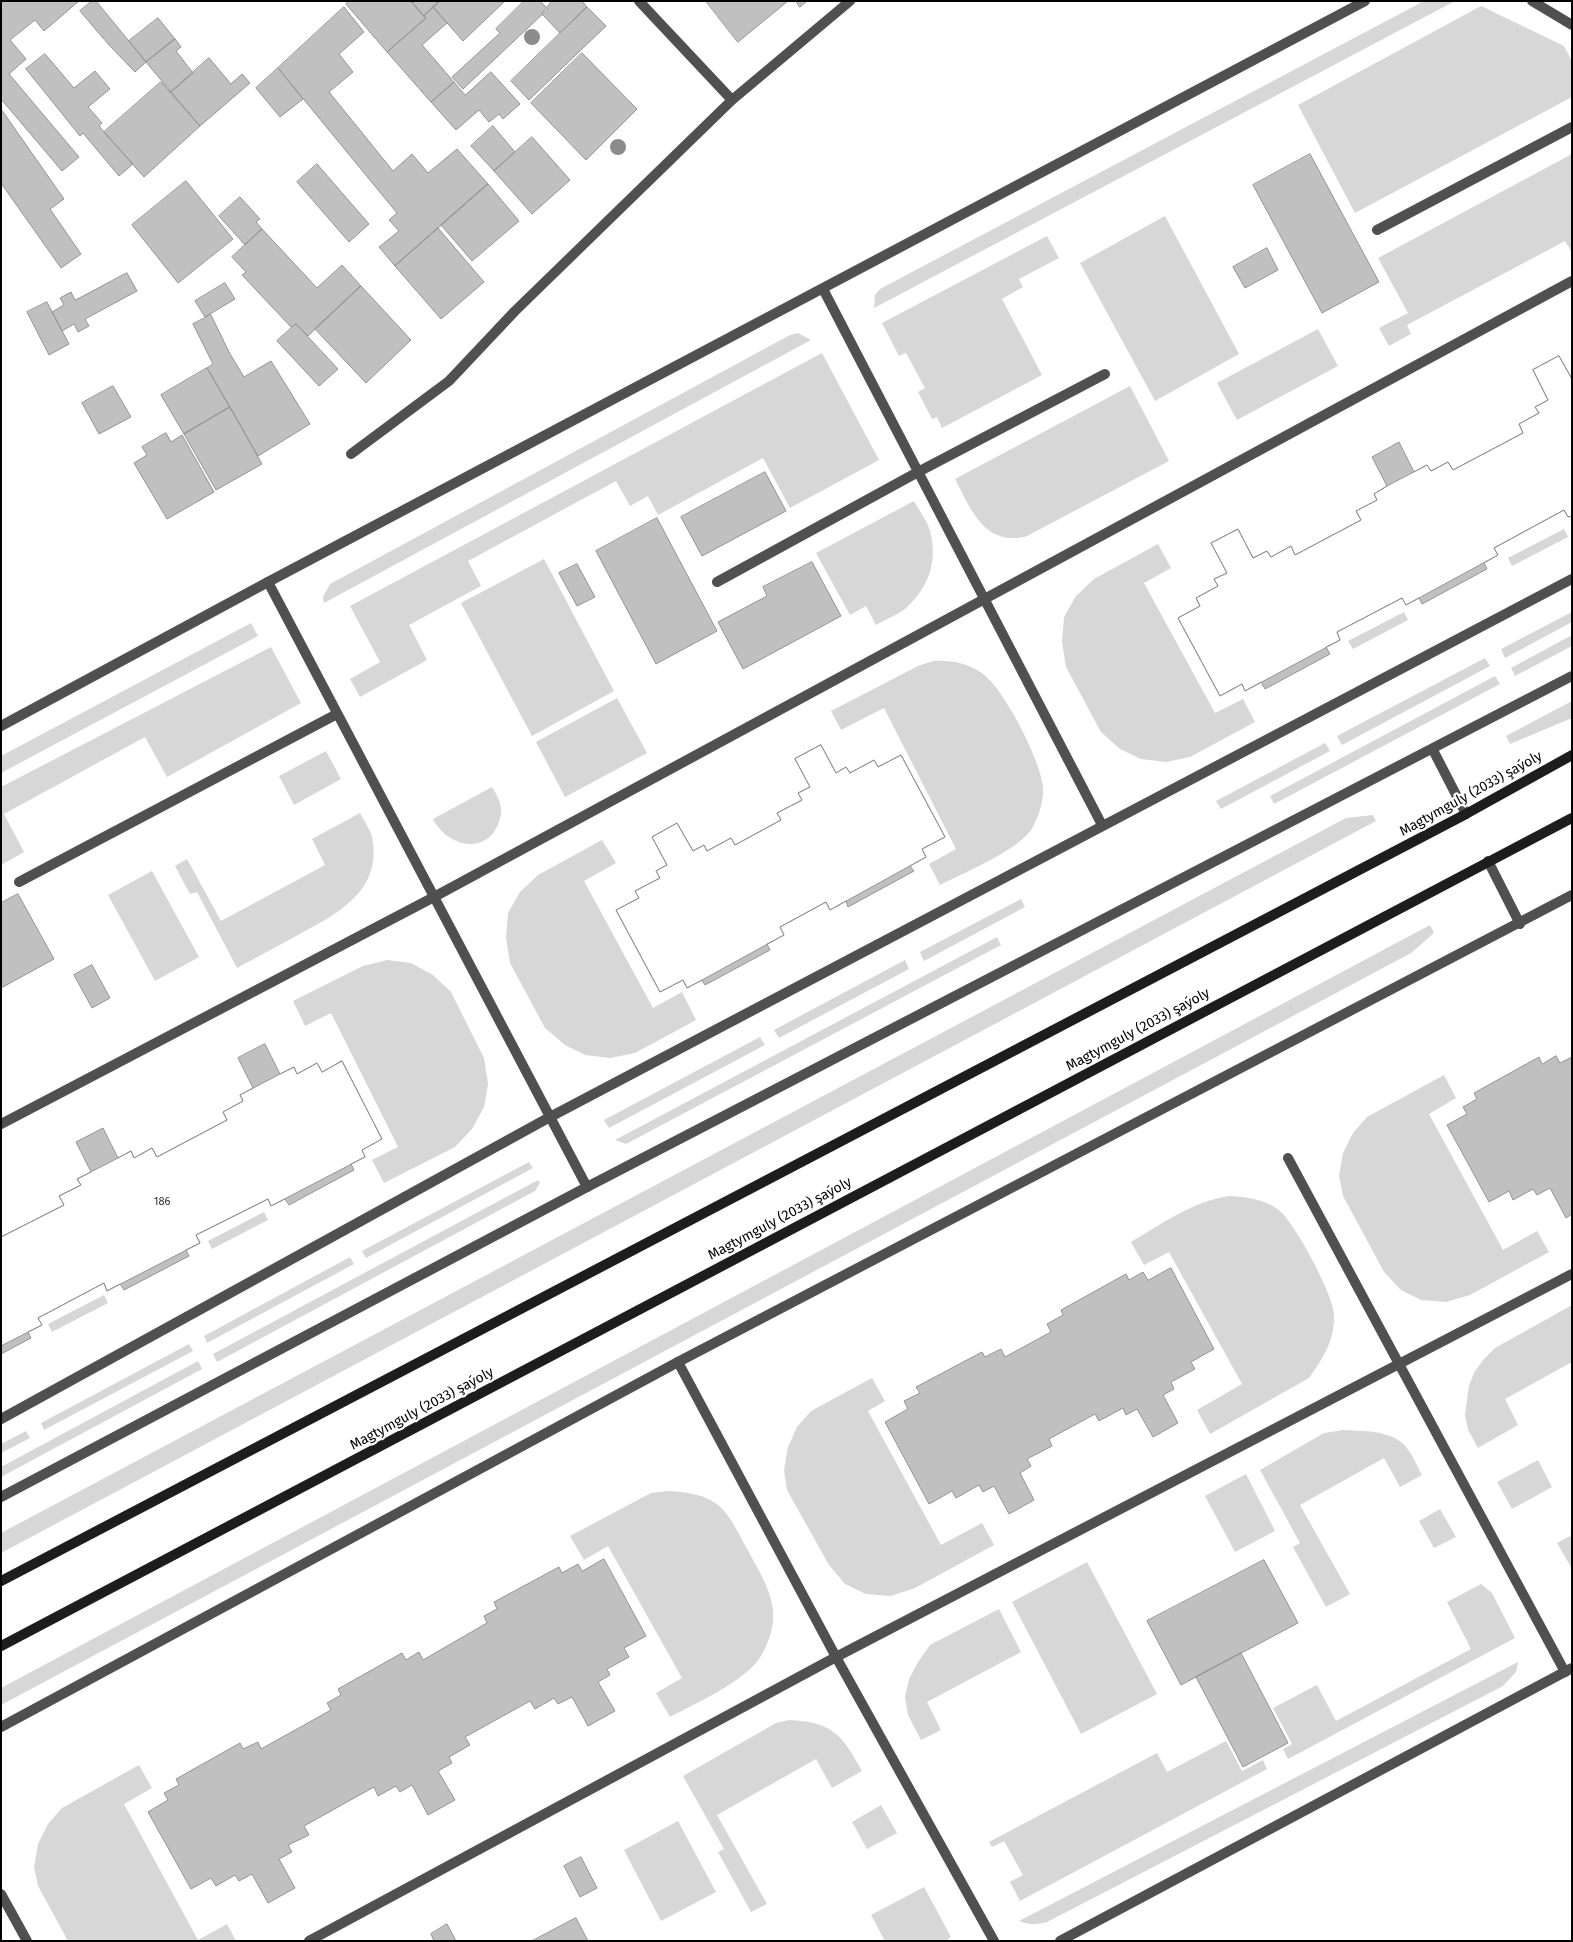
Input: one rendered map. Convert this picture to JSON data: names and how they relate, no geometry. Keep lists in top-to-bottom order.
{
  "streets": {
    "main road": ["Magtymguly (2033) şaýoly"]
  },
  "house_numbers": ["186"]
}
